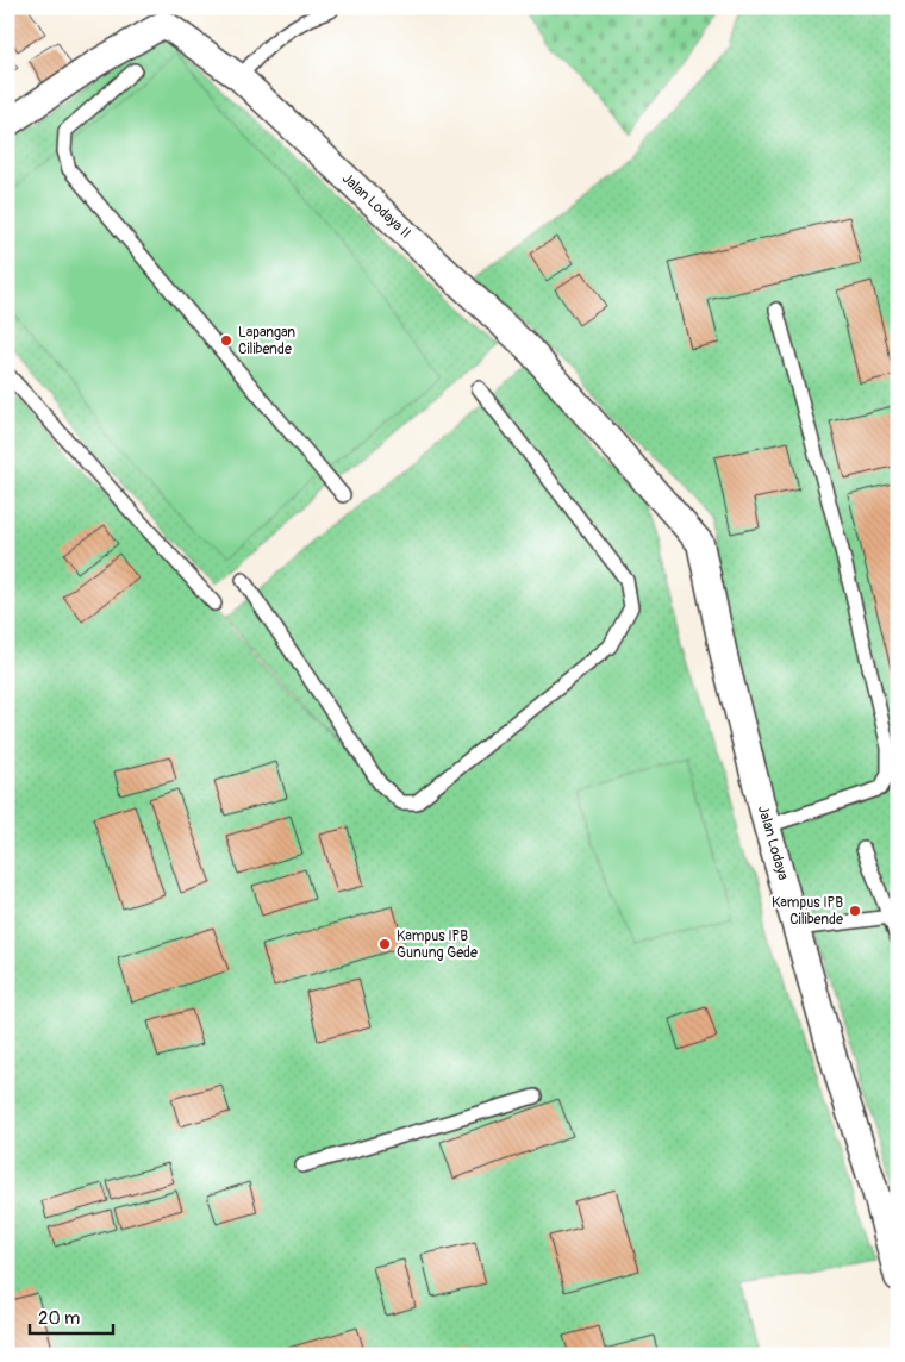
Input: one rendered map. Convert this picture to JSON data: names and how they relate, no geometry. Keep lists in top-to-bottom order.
{
  "streets": {
    "street": ["Jalan Lodaya II", "Jalan Lodaya"]
  },
  "crossings": [
    ["Jalan Lodaya II", "Jalan Lodaya"]
  ],
  "places": ["Lapangan Cilibende", "Kampus IPB Cilibende", "Kampus IPB Gunung Gede"],
  "scale_bar": "20 m"
}
